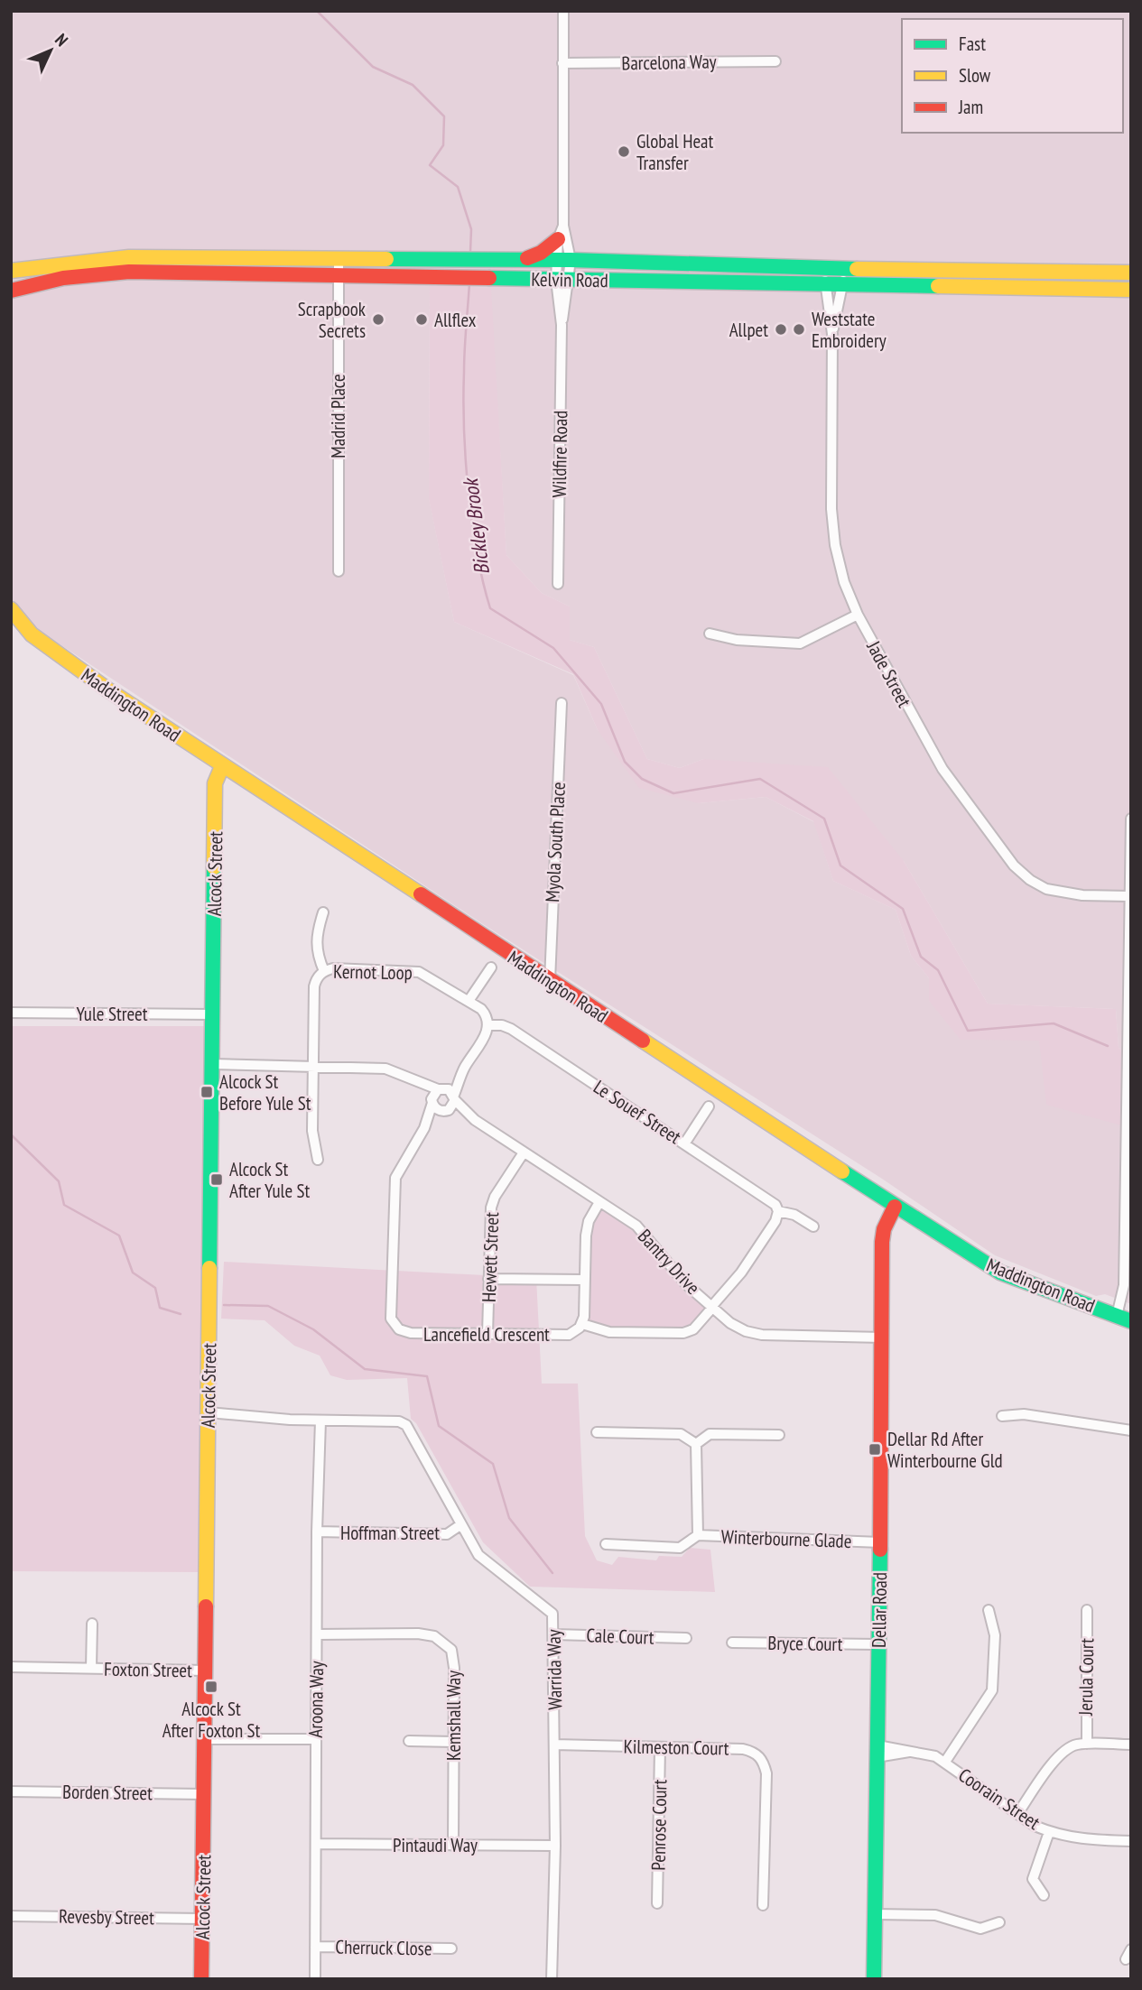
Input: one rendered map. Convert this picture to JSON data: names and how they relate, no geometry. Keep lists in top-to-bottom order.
{
  "streets": {
    "main road": [
      "Kelvin Road",
      "Maddington Road",
      "Alcock Street",
      "Dellar Road"
    ],
    "street": [
      "Barcelona Way",
      "Madrid Place",
      "Wildfire Road",
      "Jade Street",
      "Myola South Place",
      "Kernot Loop",
      "Yule Street",
      "Le Souef Street",
      "Hewett Street",
      "Bantry Drive",
      "Lancefield Crescent",
      "Hoffman Street",
      "Winterbourne Glade",
      "Cale Court",
      "Bryce Court",
      "Foxton Street",
      "Warrida Way",
      "Jerula Court",
      "Aroona Way",
      "Kemshall Way",
      "Kilmeston Court",
      "Borden Street",
      "Coorain Street",
      "Penrose Court",
      "Pintaudi Way",
      "Revesby Street",
      "Cherruck Close"
    ]
  },
  "crossings": [
    ["Barcelona Way", "Wildfire Road"],
    ["Kelvin Road", "Madrid Place"],
    ["Kelvin Road", "Wildfire Road"],
    ["Kelvin Road", "Jade Street"],
    ["Maddington Road", "Myola South Place"],
    ["Maddington Road", "Alcock Street"],
    ["Maddington Road", "Dellar Road"],
    ["Alcock Street", "Yule Street"],
    ["Alcock Street", "Foxton Street"],
    ["Alcock Street", "Warrida Way"],
    ["Alcock Street", "Borden Street"],
    ["Alcock Street", "Revesby Street"],
    ["Kernot Loop", "Le Souef Street"],
    ["Hewett Street", "Bantry Drive"],
    ["Hewett Street", "Lancefield Crescent"],
    ["Bantry Drive", "Lancefield Crescent"],
    ["Bantry Drive", "Dellar Road"],
    ["Hoffman Street", "Warrida Way"],
    ["Hoffman Street", "Aroona Way"],
    ["Winterbourne Glade", "Dellar Road"],
    ["Dellar Road", "Bryce Court"],
    ["Dellar Road", "Coorain Street"],
    ["Cale Court", "Warrida Way"],
    ["Warrida Way", "Aroona Way"],
    ["Warrida Way", "Kilmeston Court"],
    ["Warrida Way", "Pintaudi Way"],
    ["Aroona Way", "Kemshall Way"],
    ["Aroona Way", "Pintaudi Way"],
    ["Aroona Way", "Cherruck Close"],
    ["Kemshall Way", "Pintaudi Way"],
    ["Kilmeston Court", "Penrose Court"]
  ],
  "water": ["Bickley Brook"],
  "places": {
    "other": [
      "Global Heat Transfer",
      "Scrapbook Secrets",
      "Allflex",
      "Allpet",
      "Weststate Embroidery"
    ],
    "transit": [
      "Alcock St Before Yule St",
      "Alcock St After Yule St",
      "Dellar Rd After Winterbourne Gld",
      "Alcock St After Foxton St"
    ]
  },
  "legend": ["Fast", "Slow", "Jam"],
  "north": "top right"
}
